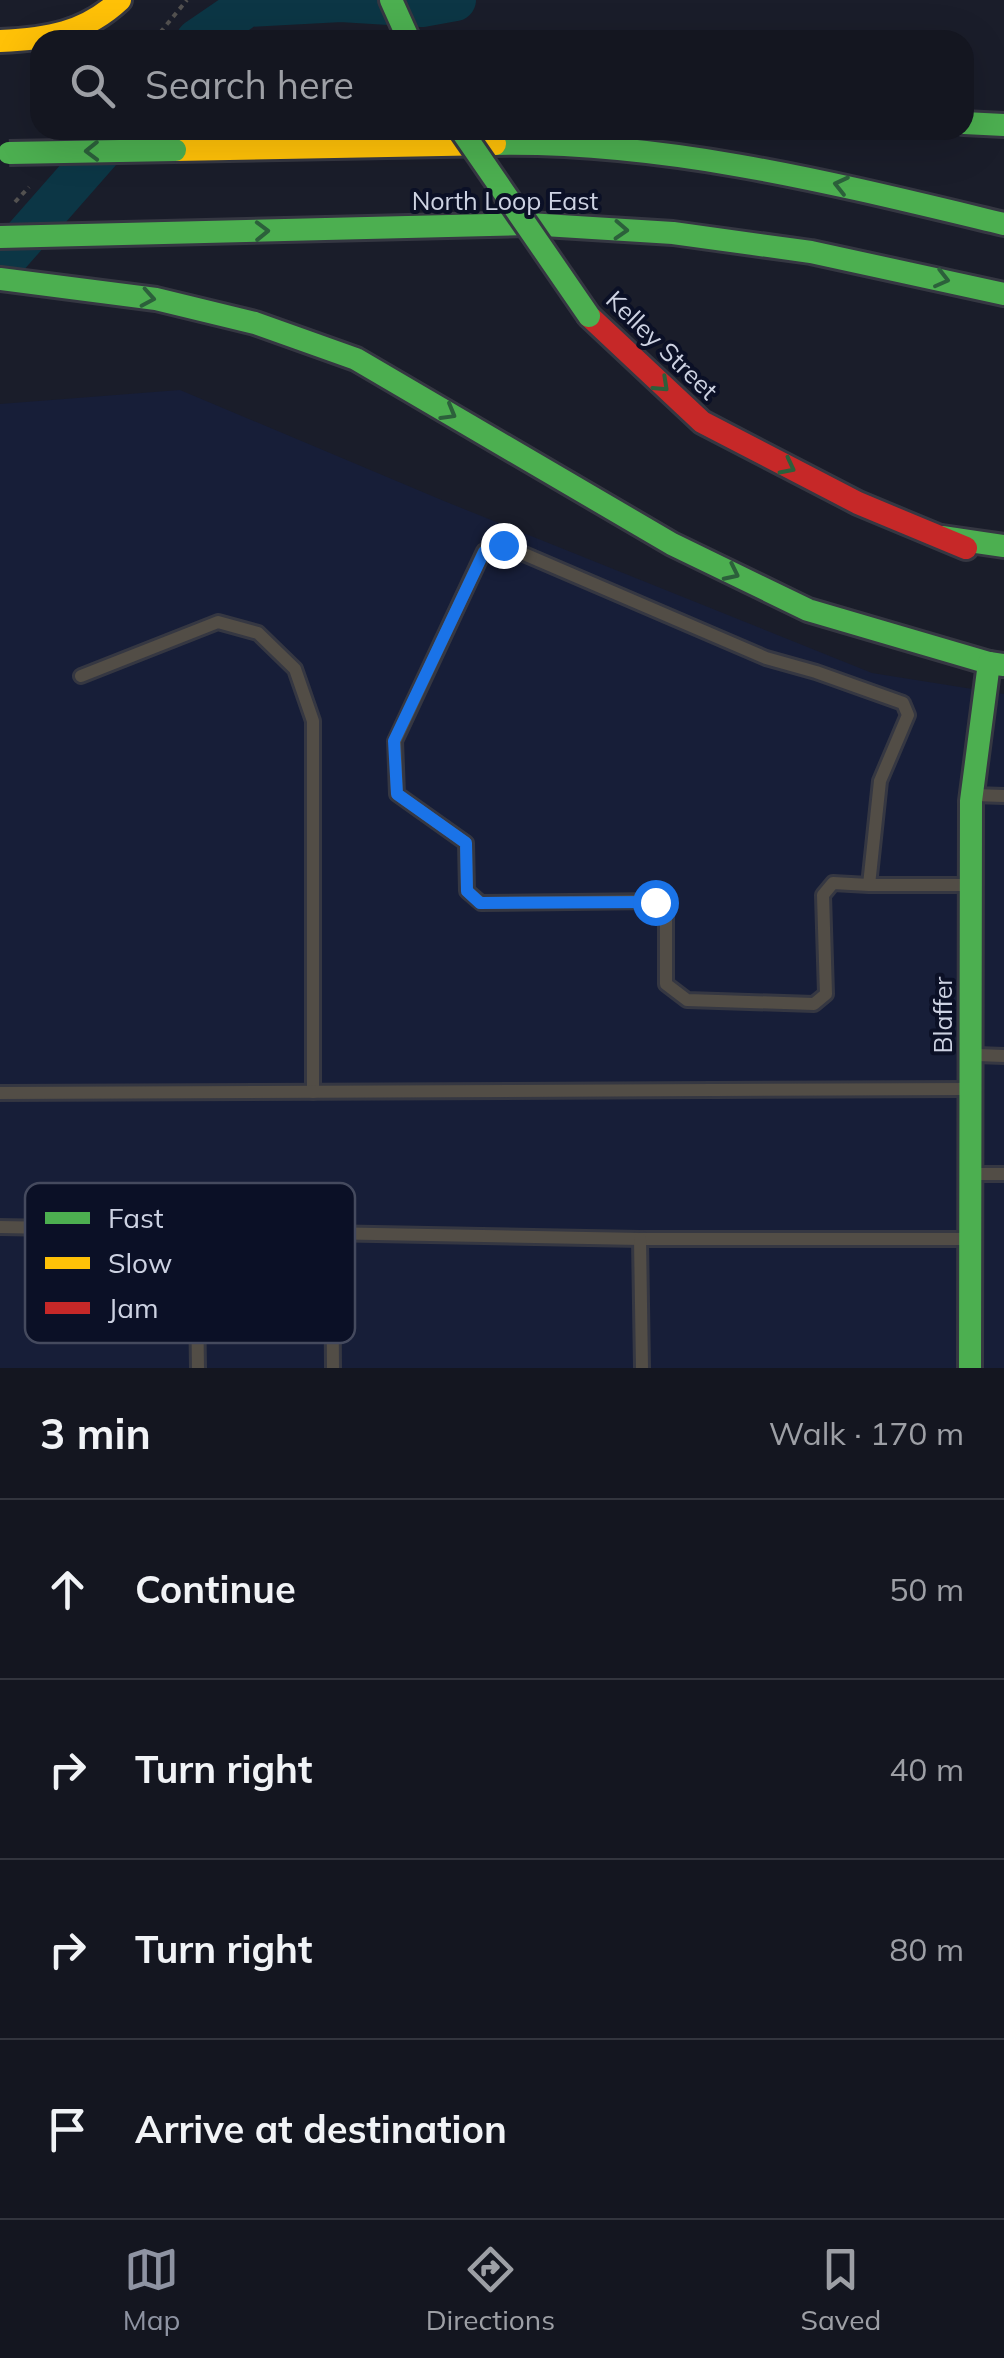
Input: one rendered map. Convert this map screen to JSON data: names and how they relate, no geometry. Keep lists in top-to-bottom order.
{
  "streets": {
    "main road": ["North Loop East", "Kelley Street", "Blaffer"]
  },
  "legend": ["Fast", "Slow", "Jam"],
  "page": {
    "search": "Search here",
    "heading": ["3 min", "Walk · 170 m"],
    "list": [
      ["Continue", "50 m"],
      ["Turn right", "40 m"],
      ["Turn right", "80 m"],
      "Arrive at destination"
    ],
    "nav": ["Map", "Directions", "Saved"]
  }
}
